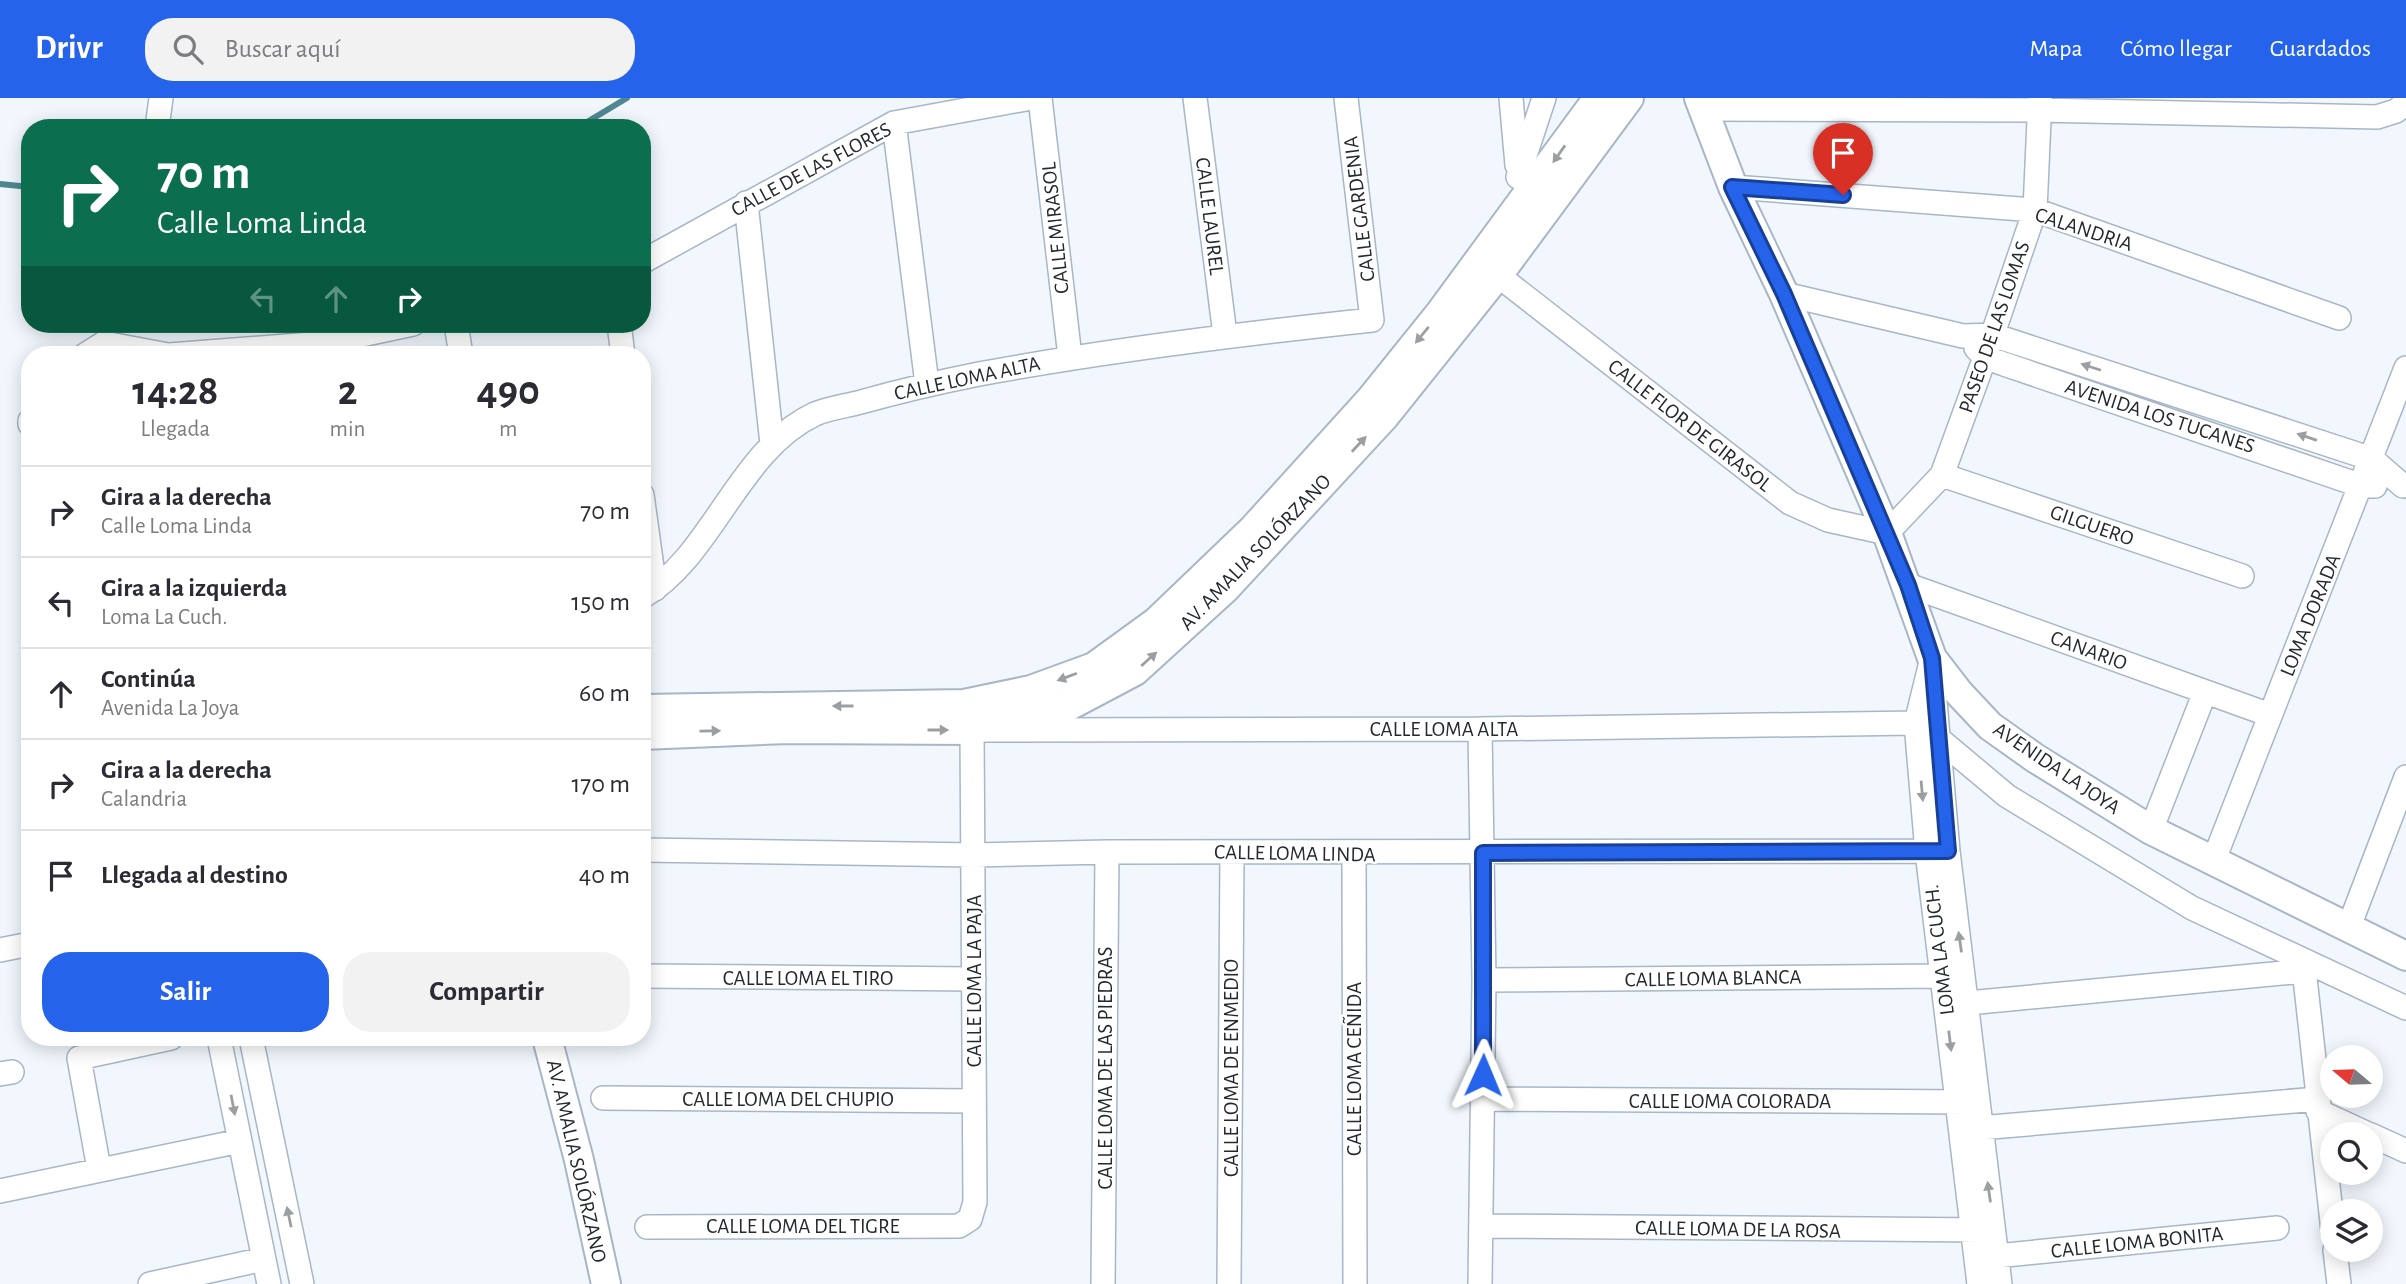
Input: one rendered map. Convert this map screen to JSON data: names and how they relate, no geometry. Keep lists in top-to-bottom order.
{
  "streets": {
    "main road": ["AV. AMALIA SOLÓRZANO", "AVENIDA LA JOYA"],
    "street": [
      "CALLE DE LAS FLORES",
      "CALLE GARDENIA",
      "CALLE LAUREL",
      "CALLE MIRASOL",
      "CALANDRIA",
      "PASEO DE LAS LOMAS",
      "CALLE LOMA ALTA",
      "AVENIDA LOS TUCANES",
      "CALLE FLOR DE GIRASOL",
      "GILGUERO",
      "LOMA DORADA",
      "CANARIO",
      "CALLE LOMA LINDA",
      "LOMA LA CUCH.",
      "CALLE LOMA EL TIRO",
      "CALLE LOMA BLANCA",
      "CALLE LOMA LA PAJA",
      "CALLE LOMA DE LAS PIEDRAS",
      "CALLE LOMA DE ENMEDIO",
      "CALLE LOMA CEÑIDA",
      "CALLE LOMA DEL CHUPIO",
      "CALLE LOMA COLORADA",
      "CALLE LOMA DEL TIGRE",
      "CALLE LOMA DE LA ROSA",
      "CALLE LOMA BONITA"
    ]
  },
  "crossings": [
    ["CALLE GARDENIA", "CALLE LOMA ALTA"],
    ["CALLE LAUREL", "CALLE LOMA ALTA"],
    ["CALLE MIRASOL", "CALLE LOMA ALTA"],
    ["CALANDRIA", "PASEO DE LAS LOMAS"],
    ["CALANDRIA", "AVENIDA LA JOYA"],
    ["PASEO DE LAS LOMAS", "AVENIDA LOS TUCANES"],
    ["PASEO DE LAS LOMAS", "CALLE FLOR DE GIRASOL"],
    ["PASEO DE LAS LOMAS", "GILGUERO"],
    ["PASEO DE LAS LOMAS", "AVENIDA LA JOYA"],
    ["CALLE LOMA ALTA", "AV. AMALIA SOLÓRZANO"],
    ["CALLE LOMA ALTA", "LOMA LA CUCH."],
    ["CALLE LOMA ALTA", "CALLE LOMA LA PAJA"],
    ["AVENIDA LOS TUCANES", "LOMA DORADA"],
    ["AVENIDA LOS TUCANES", "AVENIDA LA JOYA"],
    ["CALLE FLOR DE GIRASOL", "AVENIDA LA JOYA"],
    ["AV. AMALIA SOLÓRZANO", "CALLE LOMA LA PAJA"],
    ["LOMA DORADA", "CANARIO"],
    ["LOMA DORADA", "AVENIDA LA JOYA"],
    ["CANARIO", "AVENIDA LA JOYA"],
    ["AVENIDA LA JOYA", "LOMA LA CUCH."],
    ["CALLE LOMA LINDA", "LOMA LA CUCH."],
    ["CALLE LOMA LINDA", "CALLE LOMA LA PAJA"],
    ["CALLE LOMA LINDA", "CALLE LOMA DE LAS PIEDRAS"],
    ["CALLE LOMA LINDA", "CALLE LOMA DE ENMEDIO"],
    ["CALLE LOMA LINDA", "CALLE LOMA CEÑIDA"],
    ["LOMA LA CUCH.", "CALLE LOMA BLANCA"],
    ["LOMA LA CUCH.", "CALLE LOMA COLORADA"],
    ["LOMA LA CUCH.", "CALLE LOMA DE LA ROSA"],
    ["LOMA LA CUCH.", "CALLE LOMA BONITA"],
    ["CALLE LOMA EL TIRO", "CALLE LOMA LA PAJA"],
    ["CALLE LOMA LA PAJA", "CALLE LOMA DEL CHUPIO"],
    ["CALLE LOMA LA PAJA", "CALLE LOMA DEL TIGRE"]
  ],
  "north": "left",
  "page": {
    "header": "Drivr",
    "search": "Buscar aquí",
    "nav": ["Mapa", "Cómo llegar", "Guardados"],
    "turn": ["70 m", "Calle Loma Linda"],
    "eta": [
      "14:28",
      "Llegada",
      "2",
      "min",
      "490",
      "m"
    ],
    "list": [
      {
        "name": "Gira a la derecha",
        "note": "Calle Loma Linda",
        "value": "70 m"
      },
      {
        "name": "Gira a la izquierda",
        "note": "Loma La Cuch.",
        "value": "150 m"
      },
      {
        "name": "Continúa",
        "note": "Avenida La Joya",
        "value": "60 m"
      },
      {
        "name": "Gira a la derecha",
        "note": "Calandria",
        "value": "170 m"
      },
      {
        "name": "Llegada al destino",
        "value": "40 m"
      }
    ],
    "buttons": ["Salir", "Compartir"]
  }
}
